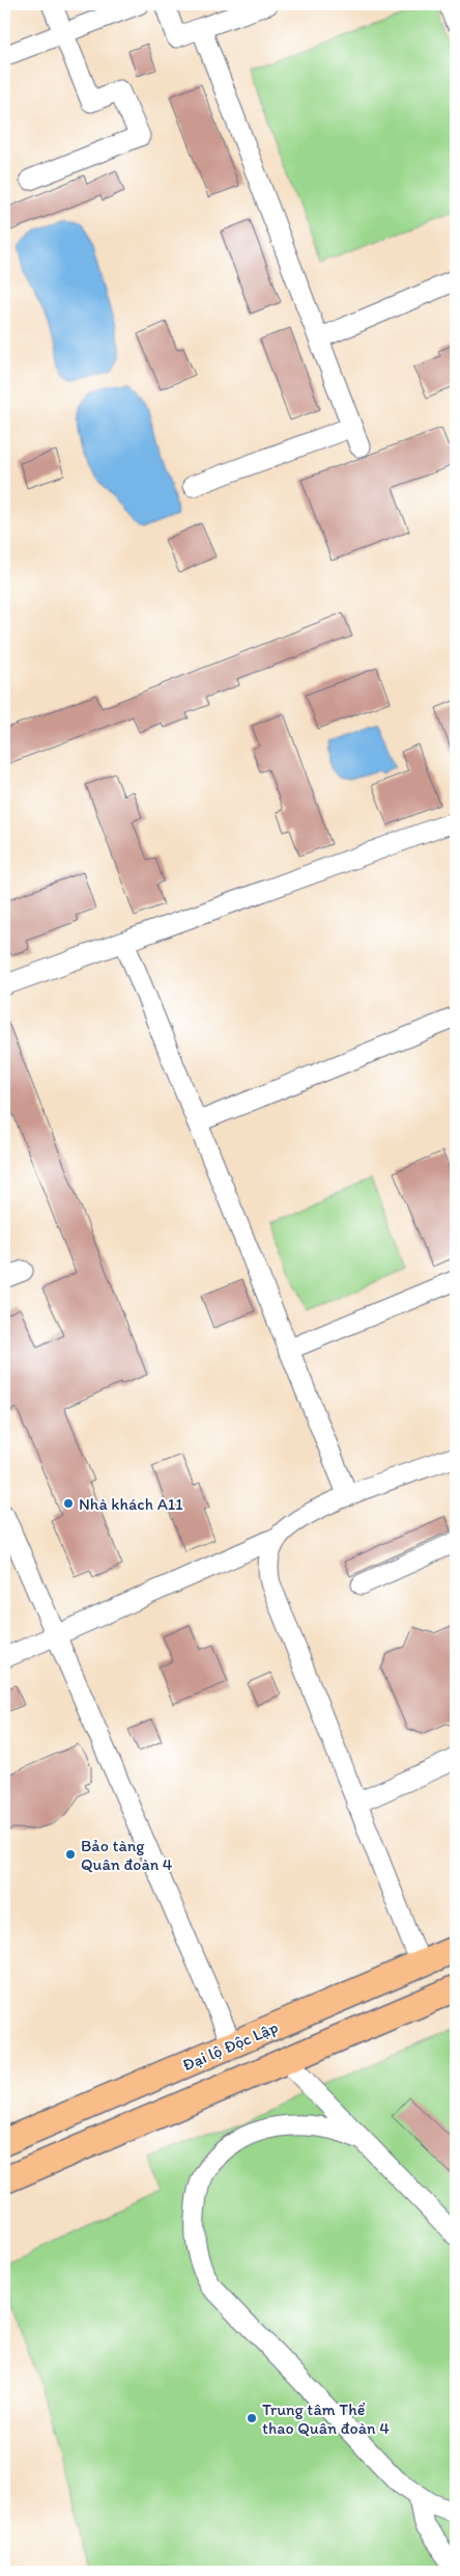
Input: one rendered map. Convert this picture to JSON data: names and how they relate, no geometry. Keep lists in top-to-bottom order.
{
  "streets": {
    "main road": ["Đại lộ Độc Lập"]
  },
  "places": ["Nhà khách A11", "Bảo tàng Quân đoàn 4", "Trung tâm Thể thao Quân đoàn 4"]
}
